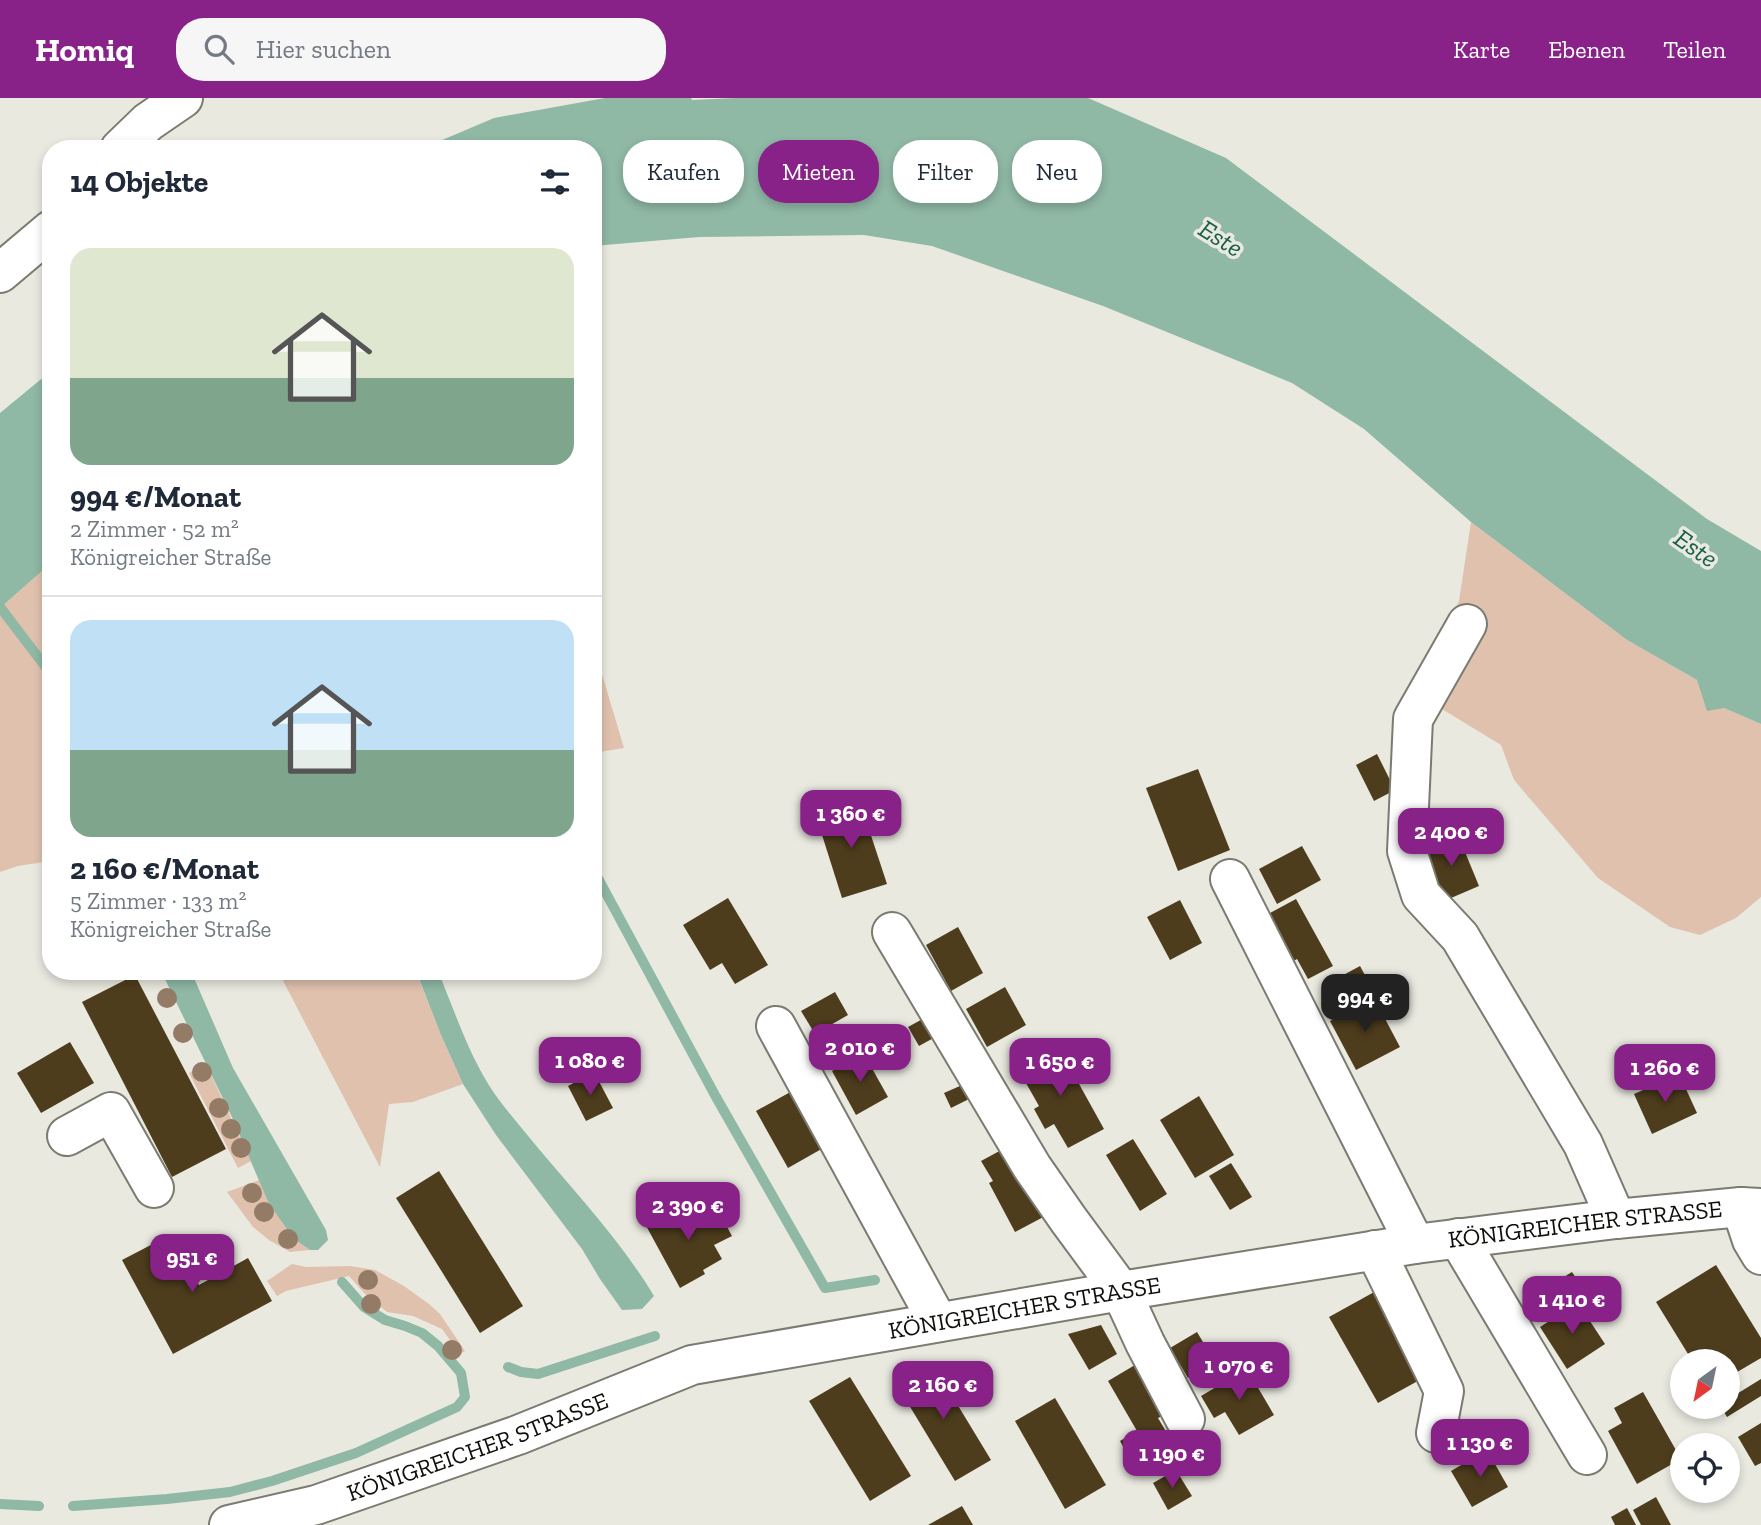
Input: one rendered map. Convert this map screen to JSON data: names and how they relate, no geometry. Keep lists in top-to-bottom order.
{
  "streets": {
    "street": ["KÖNIGREICHER STRASSE"]
  },
  "water": ["Este"],
  "north": "bottom left",
  "page": {
    "header": "Homiq",
    "search": "Hier suchen",
    "nav": ["Karte", "Ebenen", "Teilen"],
    "chip": [
      "Kaufen",
      "Mieten",
      "Filter",
      "Neu"
    ],
    "heading": "14 Objekte",
    "list": [
      {
        "name": "994 €/Monat",
        "note": "2 Zimmer · 52 m² · Königreicher Straße"
      },
      {
        "name": "2 160 €/Monat",
        "note": "5 Zimmer · 133 m² · Königreicher Straße"
      }
    ],
    "price": [
      "1 360 €",
      "2 400 €",
      "994 €",
      "2 010 €",
      "1 080 €",
      "1 650 €",
      "1 260 €",
      "2 390 €",
      "951 €",
      "1 410 €",
      "1 070 €",
      "2 160 €",
      "1 130 €",
      "1 190 €"
    ]
  }
}
